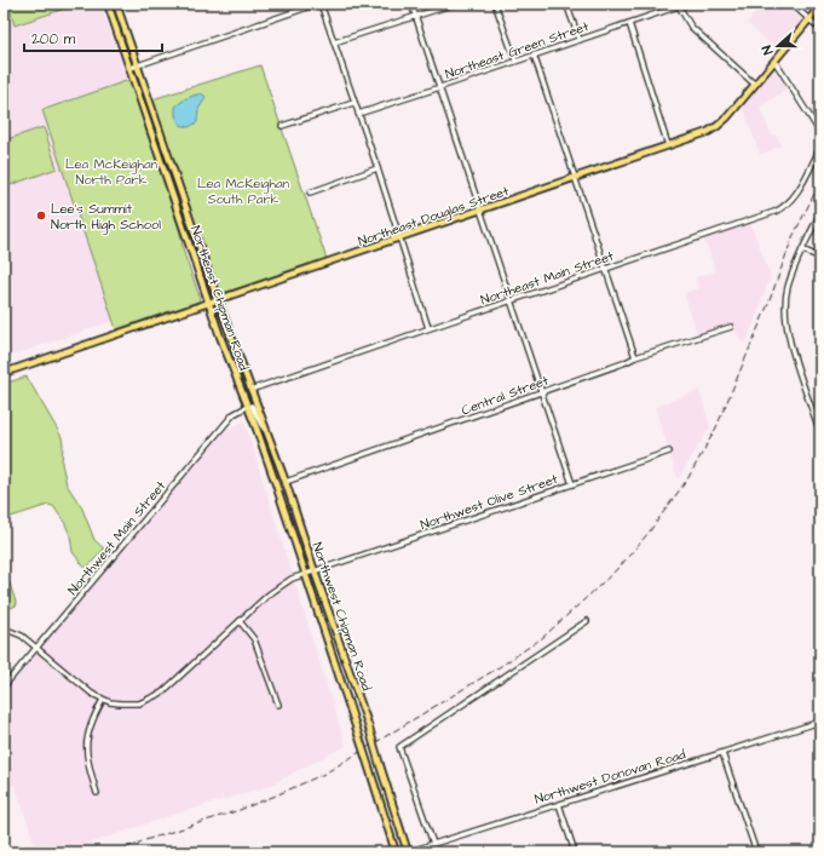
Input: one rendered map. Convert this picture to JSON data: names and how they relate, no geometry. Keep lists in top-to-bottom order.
{
  "streets": {
    "main road": ["Northeast Douglas Street", "Northeast Chipman Road", "Northwest Chipman Road"],
    "street": [
      "Northeast Green Street",
      "Northeast Main Street",
      "Central Street",
      "Northwest Olive Street",
      "Northwest Main Street",
      "Northwest Donovan Road"
    ]
  },
  "crossings": [
    ["Northeast Douglas Street", "Northeast Chipman Road"],
    ["Northeast Main Street", "Northeast Chipman Road"],
    ["Northeast Main Street", "Northwest Chipman Road"],
    ["Northeast Chipman Road", "Northwest Main Street"],
    ["Northeast Chipman Road", "Northwest Chipman Road"],
    ["Central Street", "Northwest Chipman Road"],
    ["Northwest Olive Street", "Northwest Chipman Road"],
    ["Northwest Main Street", "Northwest Chipman Road"],
    ["Northwest Chipman Road", "Northwest Donovan Road"]
  ],
  "parks": ["Lea McKeighan North Park", "Lea McKeighan South Park"],
  "places": ["Lee's Summit North High School"],
  "scale_bar": "200 m",
  "north": "left"
}
